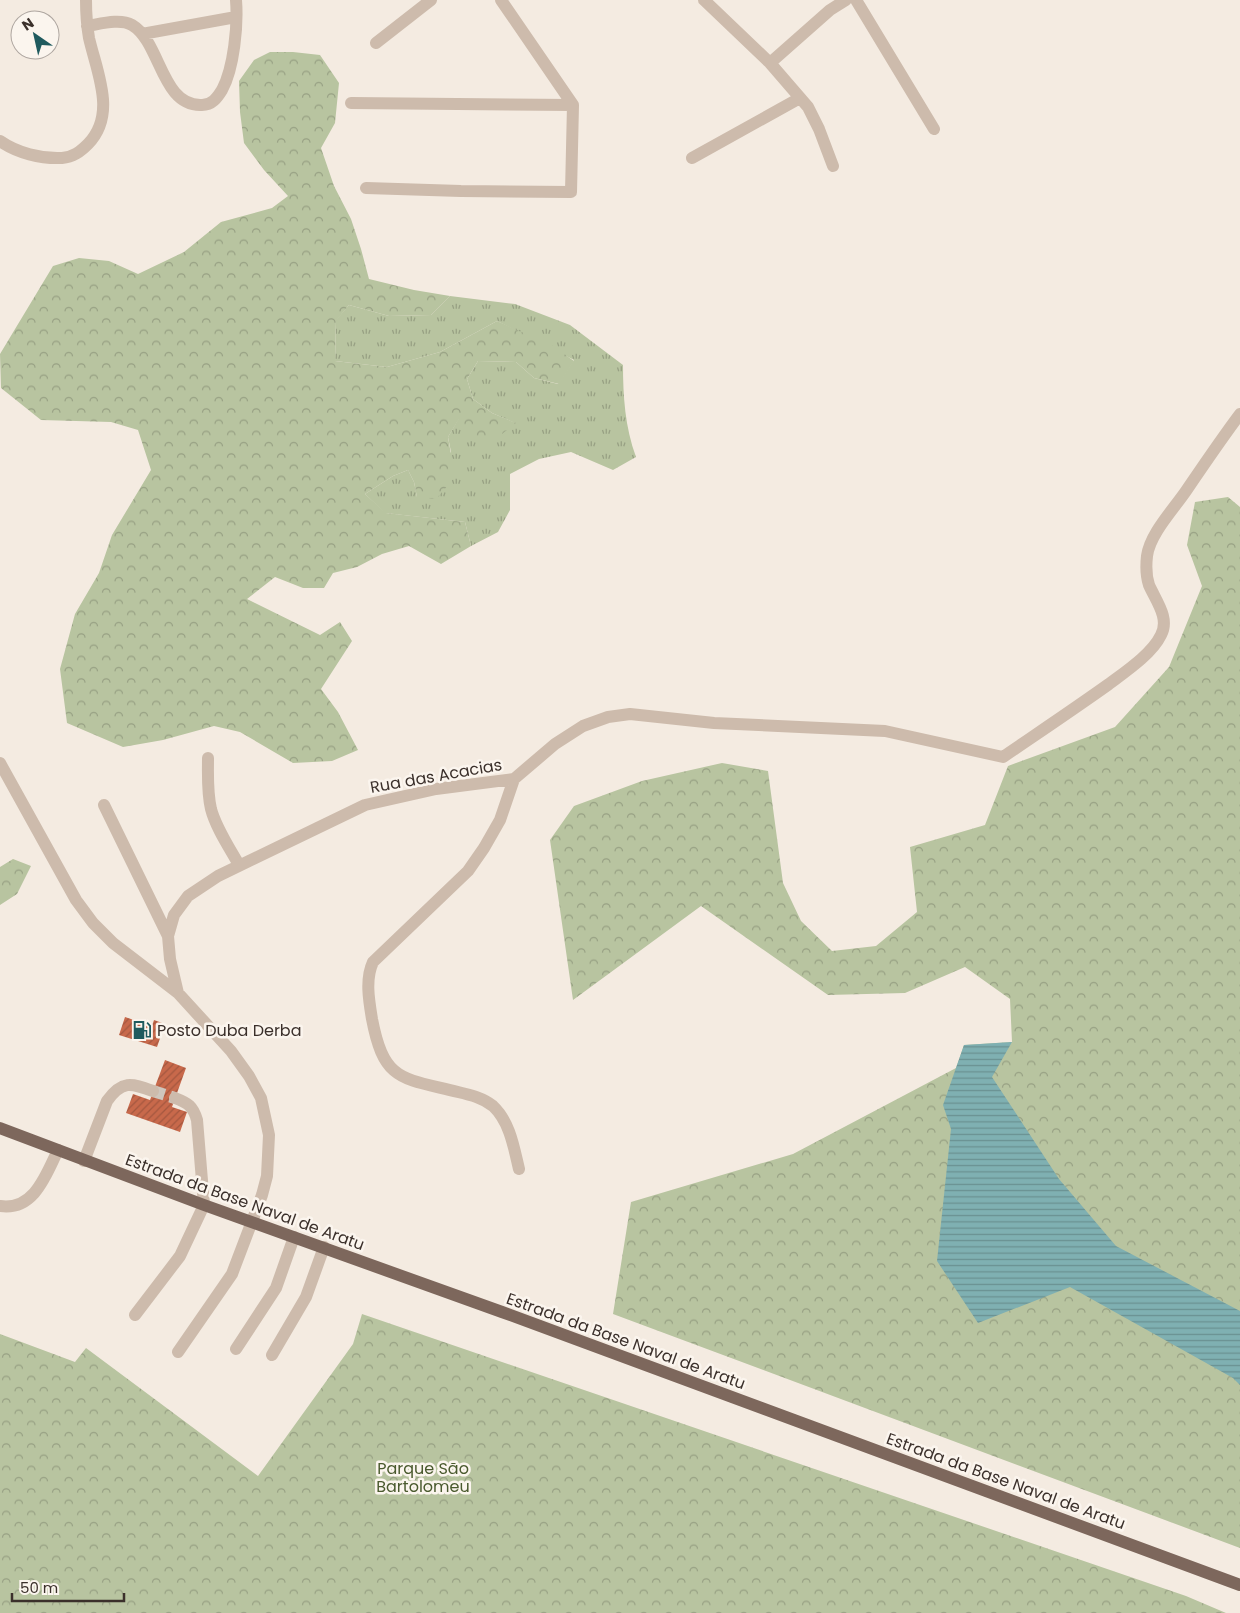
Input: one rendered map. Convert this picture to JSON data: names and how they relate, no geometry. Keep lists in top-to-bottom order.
{
  "streets": {
    "main road": ["Estrada da Base Naval de Aratu"],
    "street": ["Rua das Acacias"]
  },
  "parks": ["Parque São Bartolomeu"],
  "places": {
    "fuel station": ["Posto Duba Derba"]
  },
  "scale_bar": "50 m",
  "north": "top left"
}
